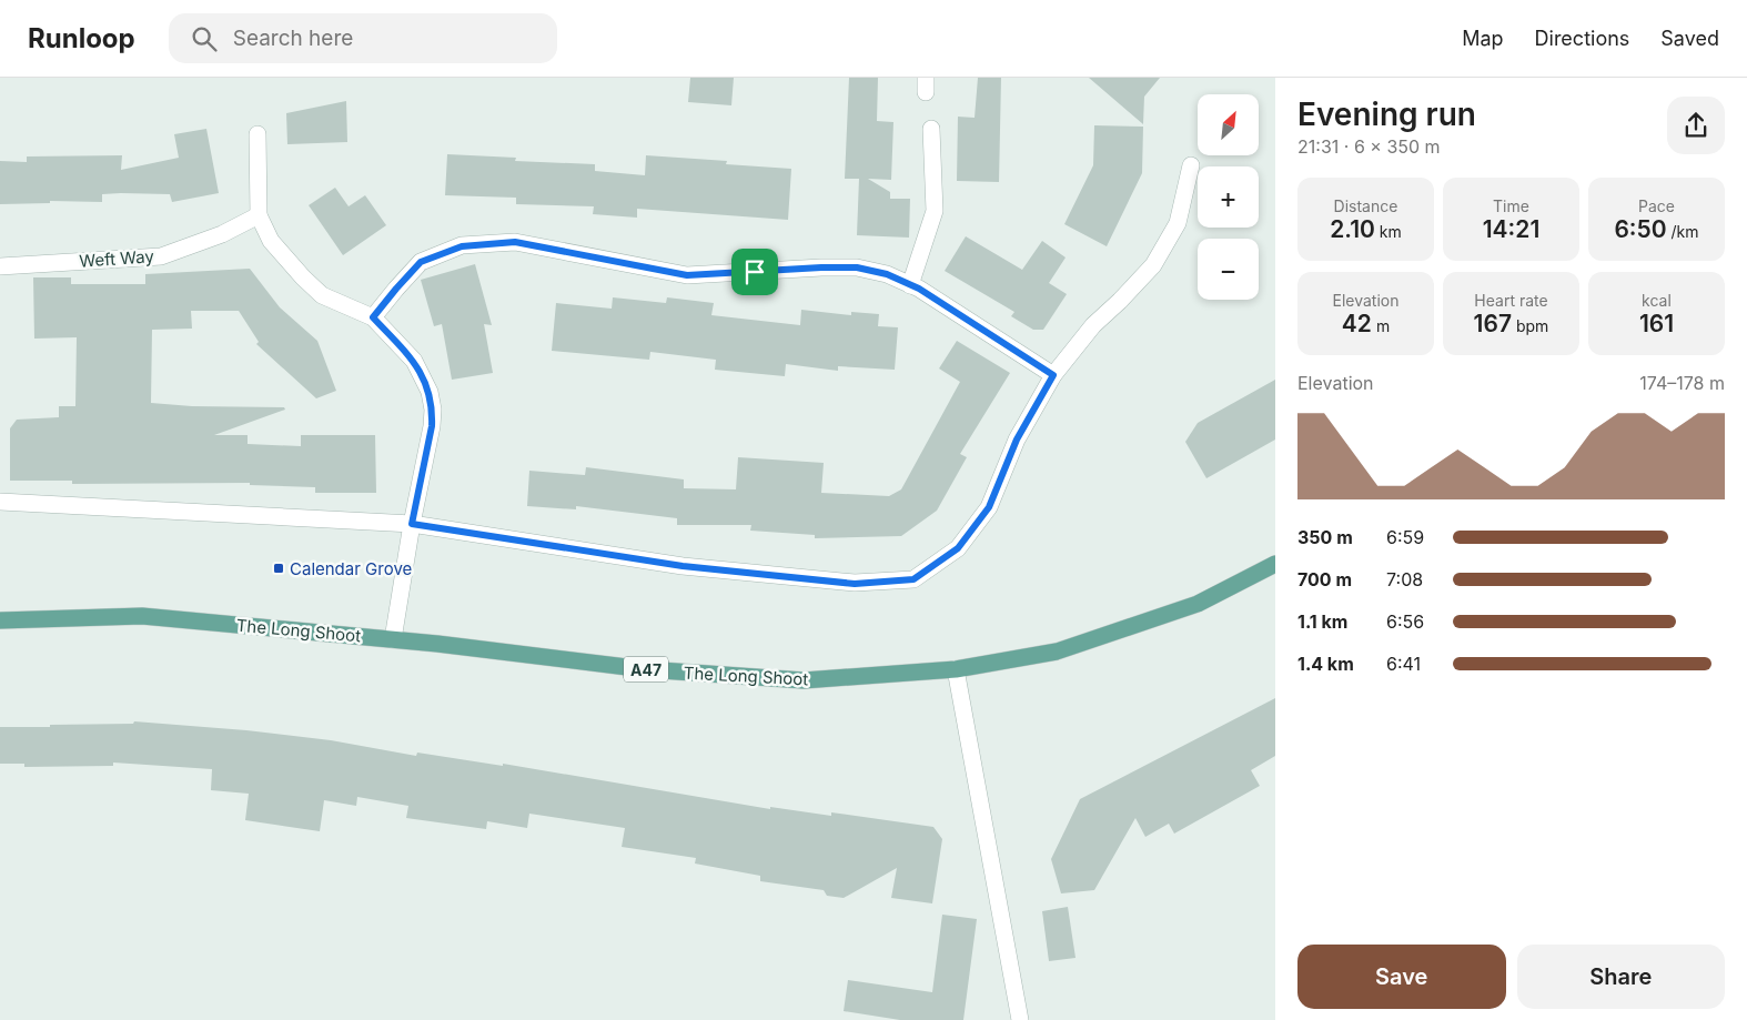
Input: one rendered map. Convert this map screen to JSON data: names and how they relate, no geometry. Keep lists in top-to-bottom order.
{
  "streets": {
    "main road": ["The Long Shoot", "A47"],
    "street": ["Weft Way"]
  },
  "places": {
    "transit": ["Calendar Grove"]
  },
  "north": "top right",
  "page": {
    "header": "Runloop",
    "search": "Search here",
    "nav": ["Map", "Directions", "Saved"],
    "heading": ["Evening run", "21:31 · 6 × 350 m"],
    "map_buttons": ["+", "−"],
    "stats": [
      ["Distance", "2.10 km"],
      ["Time", "14:21"],
      ["Pace", "6:50 /km"],
      ["Elevation", "42 m"],
      ["Heart rate", "167 bpm"],
      ["kcal", "161"]
    ],
    "chart": ["Elevation", "174–178 m"],
    "list": [
      {
        "name": "350 m",
        "note": "6:59"
      },
      {
        "name": "700 m",
        "note": "7:08"
      },
      {
        "name": "1.1 km",
        "note": "6:56"
      },
      {
        "name": "1.4 km",
        "note": "6:41"
      }
    ],
    "buttons": ["Save", "Share"]
  }
}
